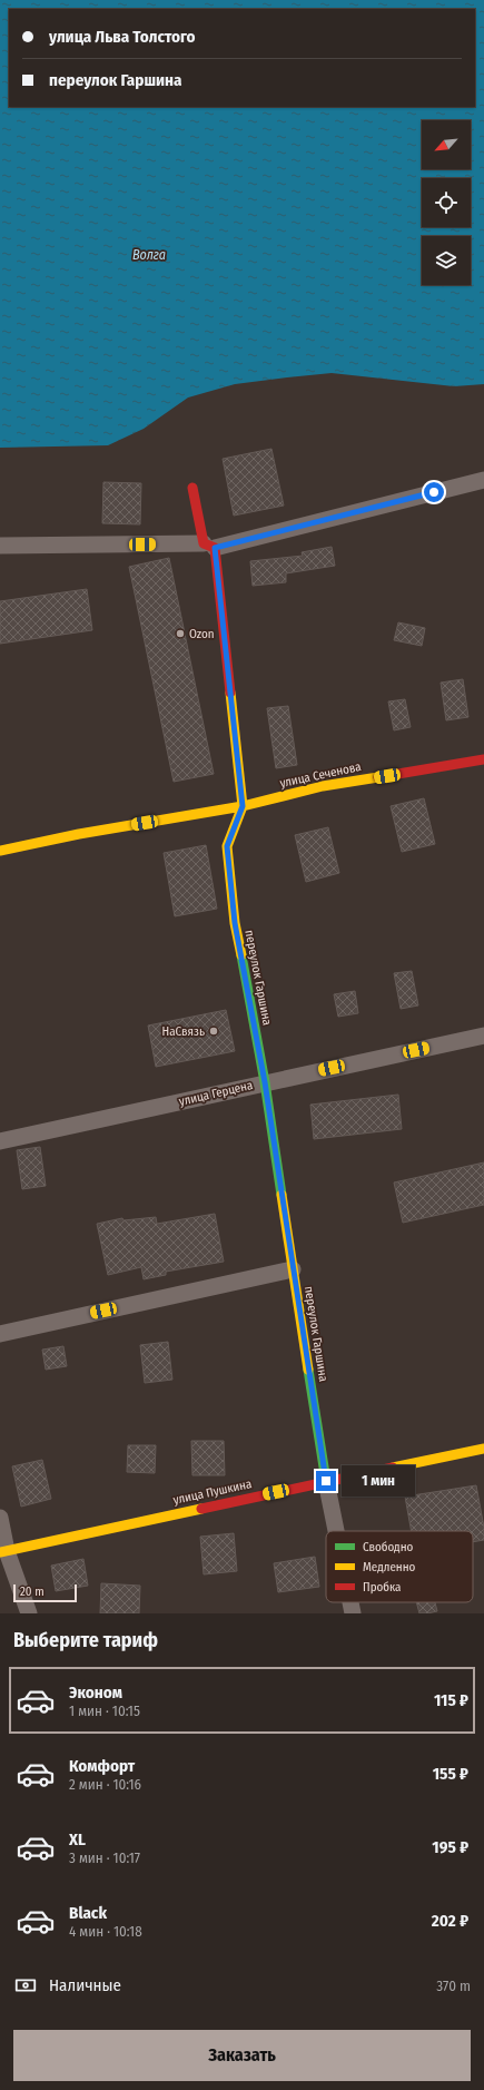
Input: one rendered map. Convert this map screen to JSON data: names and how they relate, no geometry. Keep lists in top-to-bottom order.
{
  "streets": {
    "main road": ["улица Сеченова", "переулок Гаршина", "улица Пушкина"],
    "street": ["улица Герцена"]
  },
  "crossings": [
    ["улица Сеченова", "переулок Гаршина"],
    ["переулок Гаршина", "улица Герцена"],
    ["переулок Гаршина", "улица Пушкина"]
  ],
  "water": ["Волга"],
  "places": ["Ozon", "НаСвязь"],
  "legend": ["Свободно", "Медленно", "Пробка"],
  "scale_bar": "20 m",
  "north": "bottom left",
  "page": {
    "banner": ["улица Льва Толстого", "переулок Гаршина"],
    "bubble": "1 мин",
    "scale": "20 m",
    "heading": "Выберите тариф",
    "list": [
      {
        "name": "Эконом",
        "note": "1 мин · 10:15",
        "value": "115 ₽"
      },
      {
        "name": "Комфорт",
        "note": "2 мин · 10:16",
        "value": "155 ₽"
      },
      {
        "name": "XL",
        "note": "3 мин · 10:17",
        "value": "195 ₽"
      },
      {
        "name": "Black",
        "note": "4 мин · 10:18",
        "value": "202 ₽"
      }
    ],
    "pay": ["Наличные", "370 m"],
    "buttons": "Заказать"
  }
}
